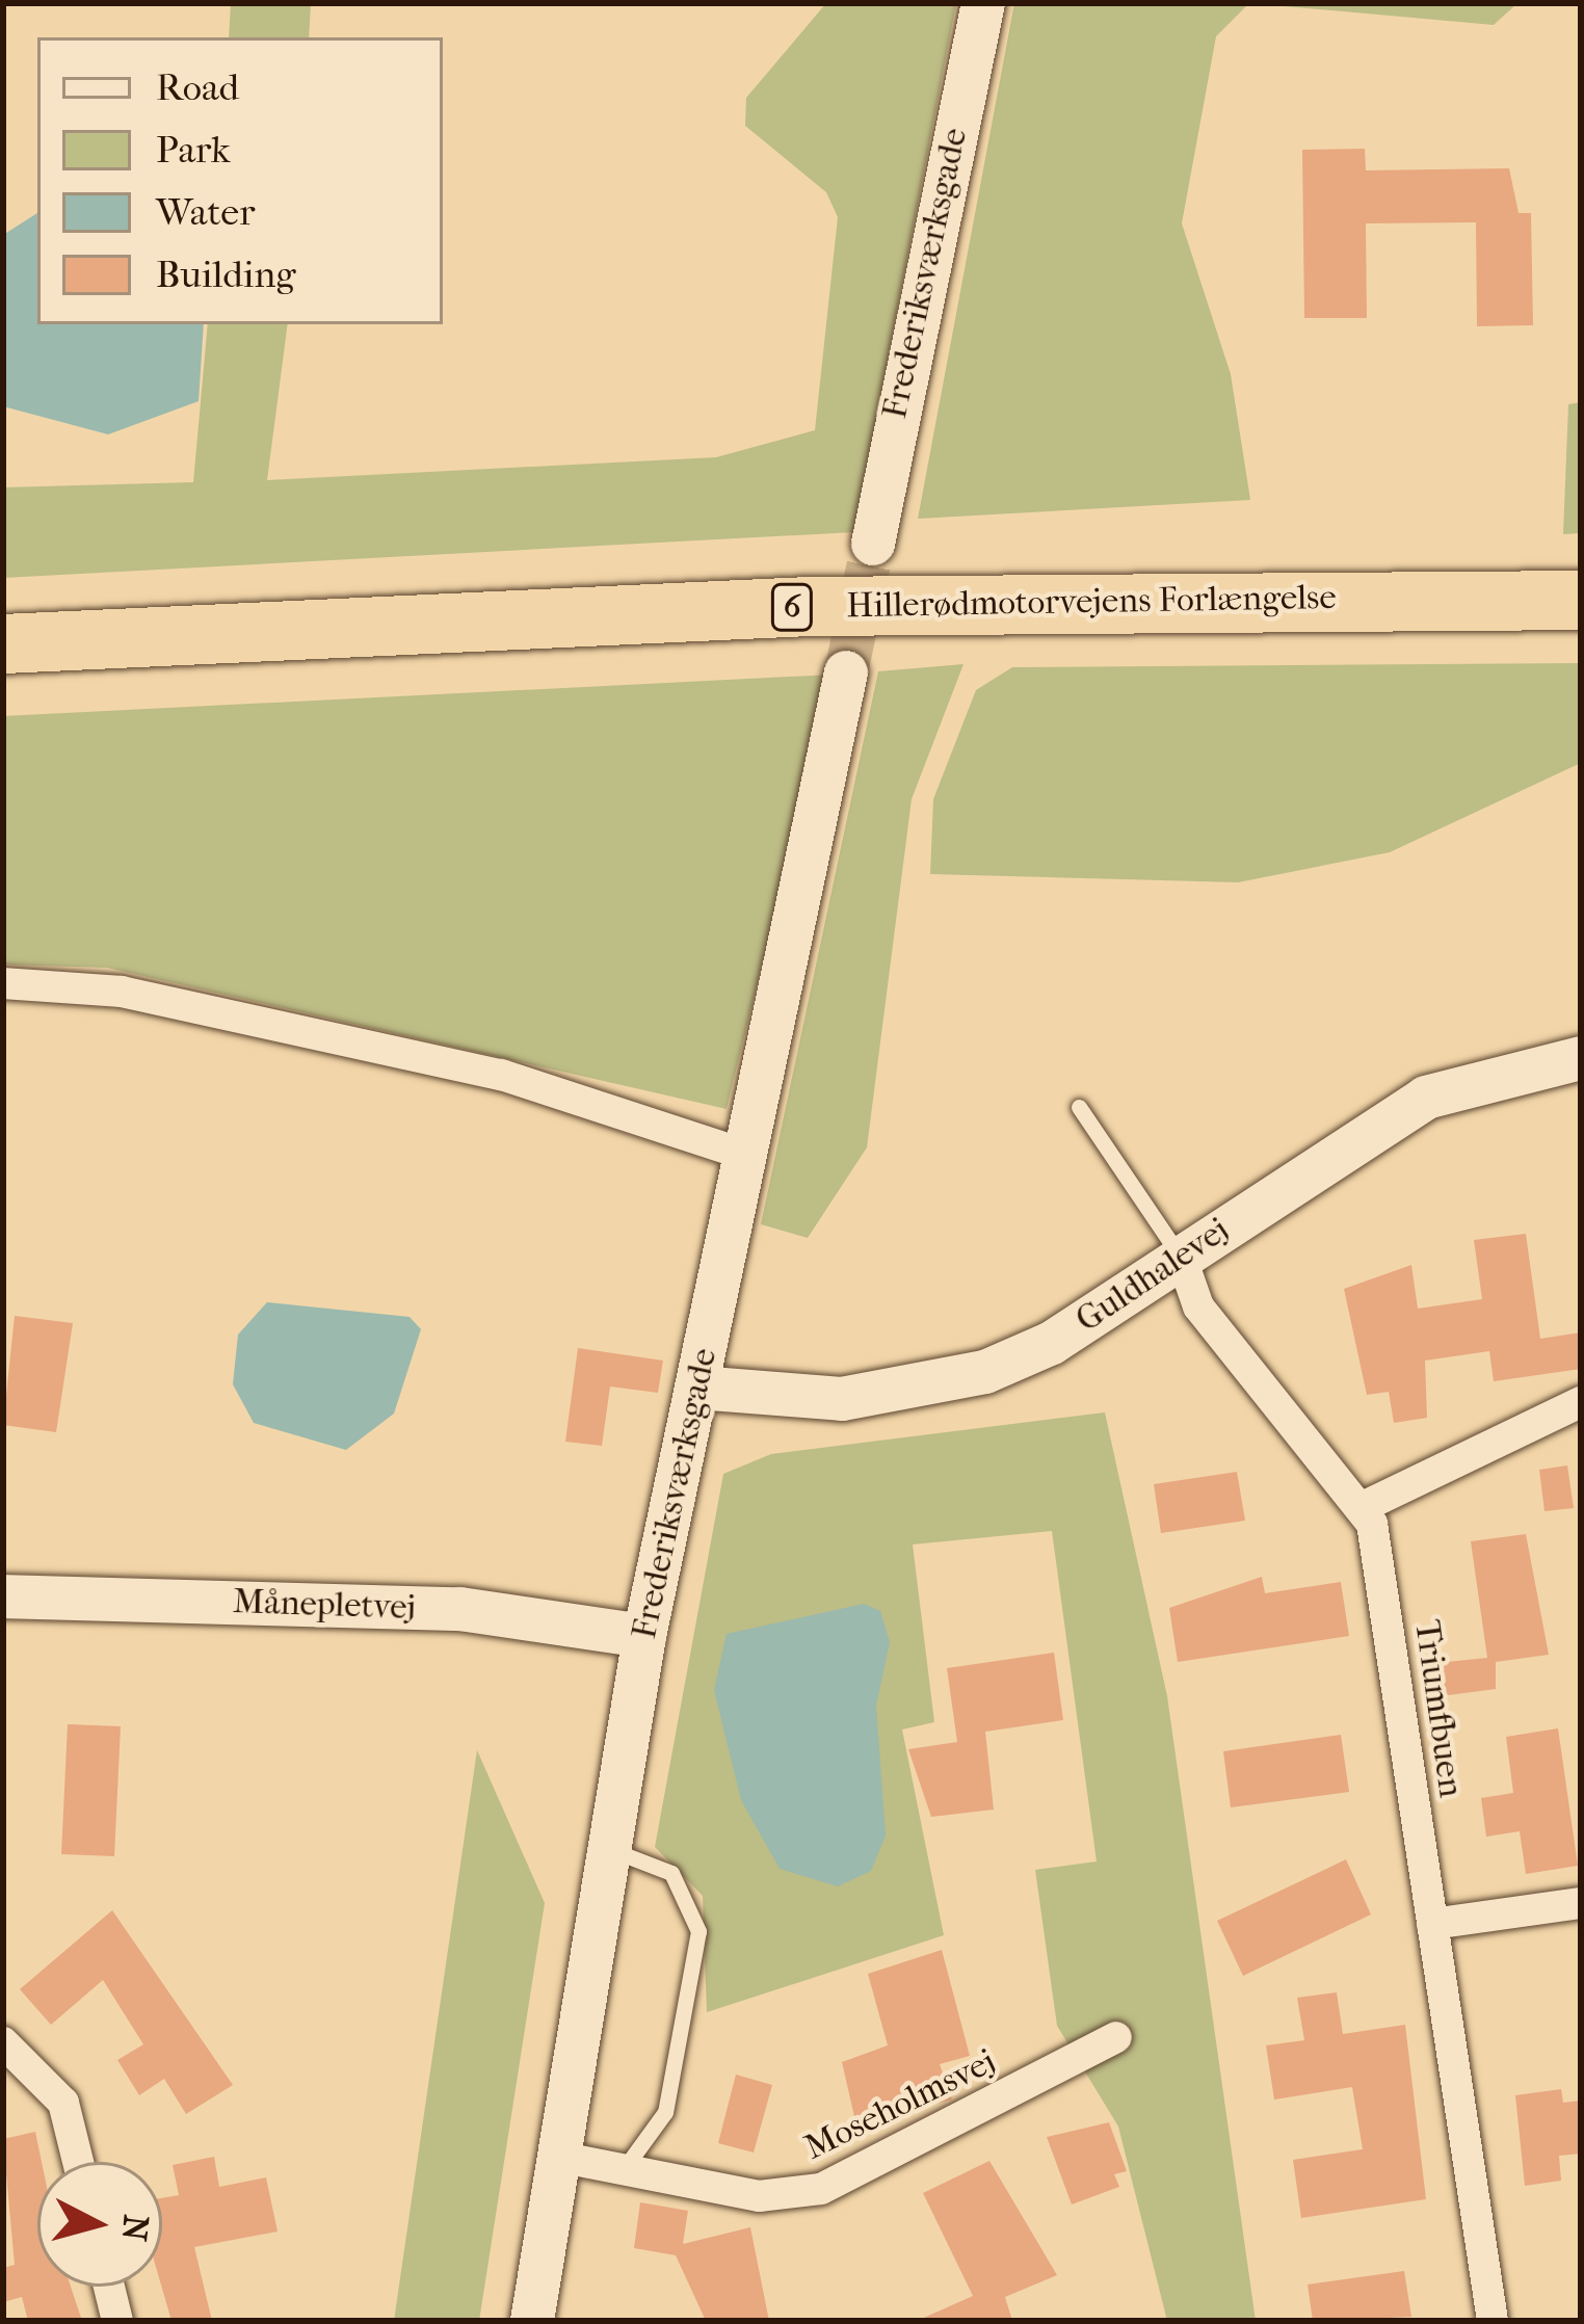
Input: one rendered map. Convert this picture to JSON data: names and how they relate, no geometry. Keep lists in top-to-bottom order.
{
  "streets": {
    "highway": ["Hillerødmotorvejens Forlængelse", "6"],
    "street": [
      "Frederiksværksgade",
      "Guldhalevej",
      "Månepletvej",
      "Triumfbuen",
      "Moseholmsvej"
    ]
  },
  "crossings": [
    ["Frederiksværksgade", "Guldhalevej"],
    ["Frederiksværksgade", "Månepletvej"],
    ["Frederiksværksgade", "Moseholmsvej"]
  ],
  "legend": [
    "Road",
    "Park",
    "Water",
    "Building"
  ],
  "north": "right"
}
